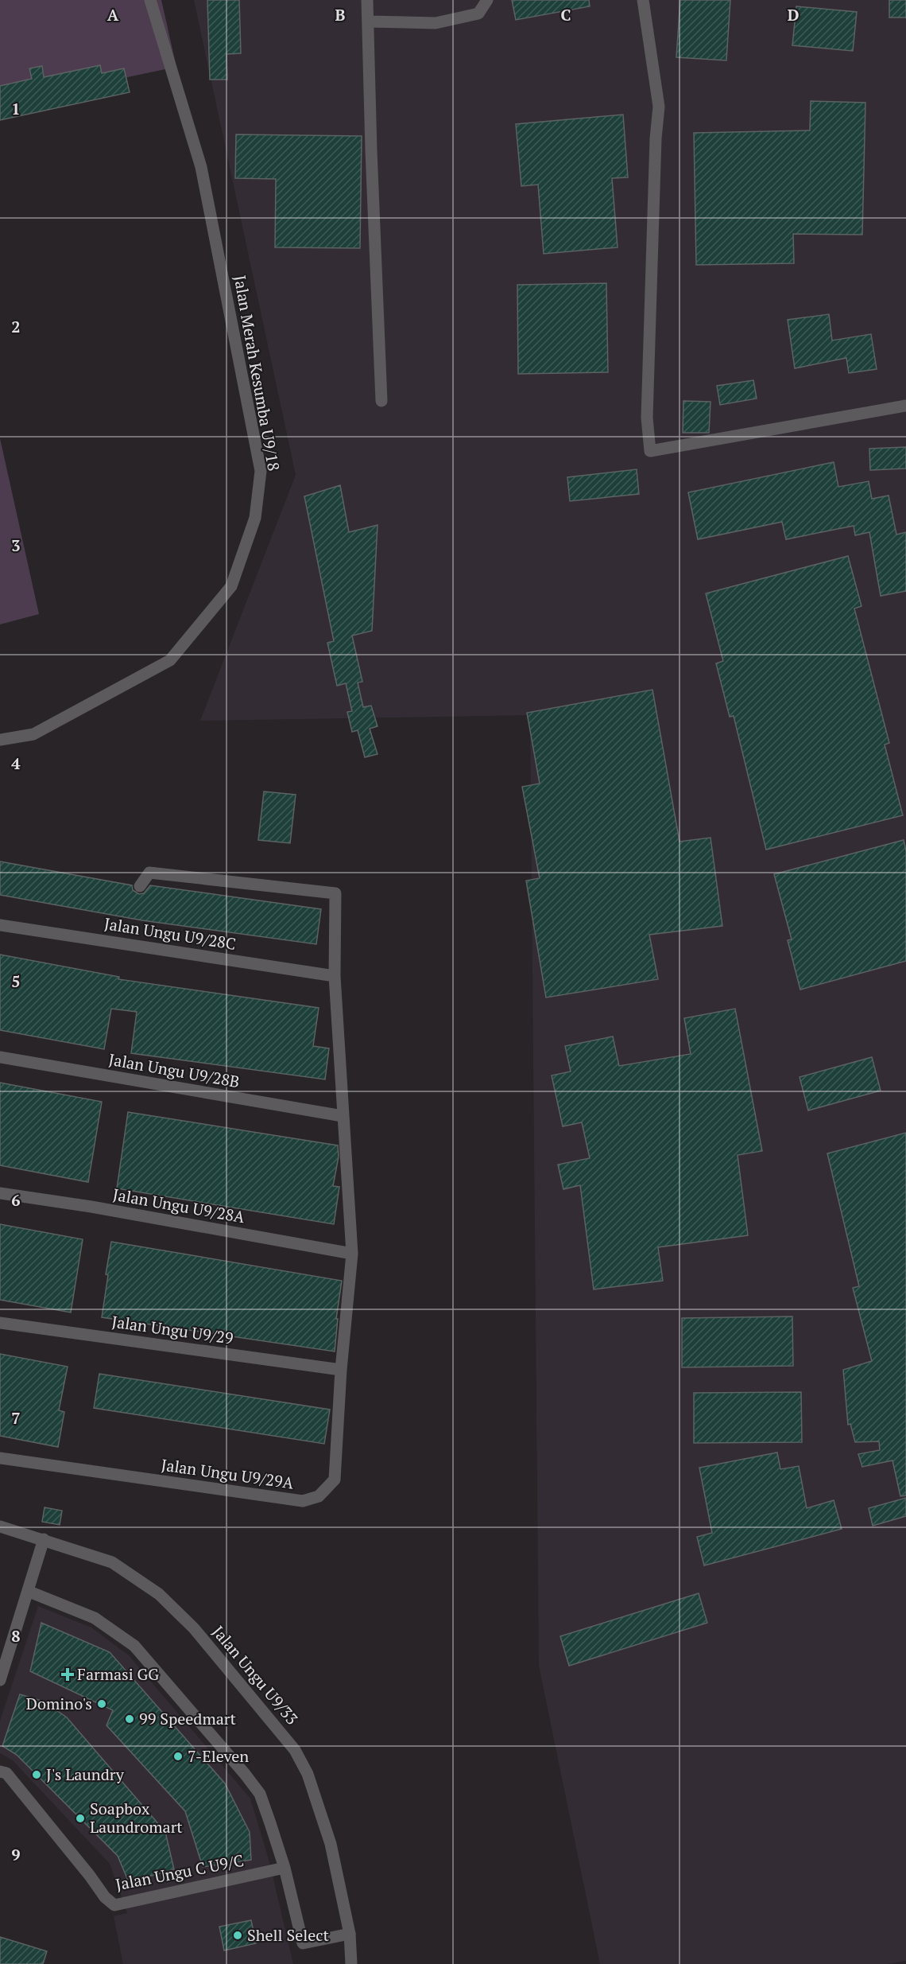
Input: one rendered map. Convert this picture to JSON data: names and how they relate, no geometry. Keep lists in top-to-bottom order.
{
  "streets": {
    "street": [
      "Jalan Merah Kesumba U9/18",
      "Jalan Ungu U9/28C",
      "Jalan Ungu U9/28B",
      "Jalan Ungu U9/28A",
      "Jalan Ungu U9/29",
      "Jalan Ungu U9/29A",
      "Jalan Ungu U9/33",
      "Jalan Ungu C U9/C"
    ]
  },
  "crossings": [
    ["Jalan Ungu U9/28C", "Jalan Ungu U9/29A"],
    ["Jalan Ungu U9/28B", "Jalan Ungu U9/29A"],
    ["Jalan Ungu U9/28A", "Jalan Ungu U9/29A"],
    ["Jalan Ungu U9/29", "Jalan Ungu U9/29A"]
  ],
  "places": {
    "health": ["Farmasi GG"],
    "other": [
      "Domino's",
      "99 Speedmart",
      "7-Eleven",
      "J's Laundry",
      "Soapbox Laundromart",
      "Shell Select"
    ]
  },
  "grid": {
    "columns": [
      "A",
      "B",
      "C",
      "D"
    ],
    "rows": [
      "1",
      "2",
      "3",
      "4",
      "5",
      "6",
      "7",
      "8",
      "9"
    ]
  }
}
